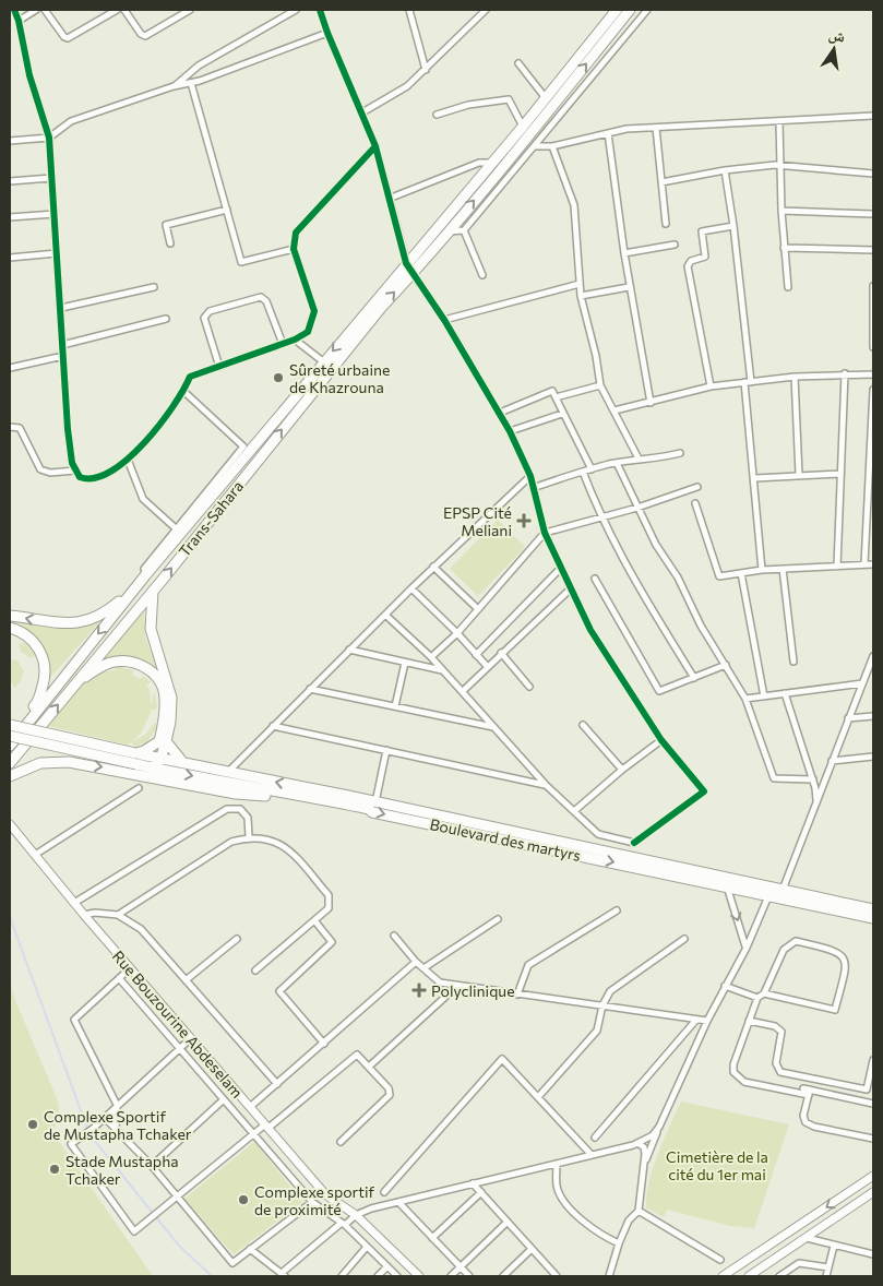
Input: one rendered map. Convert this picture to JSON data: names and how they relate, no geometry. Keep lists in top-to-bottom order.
{
  "streets": {
    "highway": ["Trans-Sahara", "Boulevard des martyrs"],
    "street": ["Rue Bouzourine Abdeselam"]
  },
  "parks": ["Cimetière de la cité du 1er mai"],
  "places": {
    "other": [
      "Sûreté urbaine de Khazrouna",
      "Complexe Sportif de Mustapha Tchaker",
      "Stade Mustapha Tchaker",
      "Complexe sportif de proximité"
    ],
    "health": ["EPSP Cité Meliani", "Polyclinique"]
  },
  "north": "top"
}
